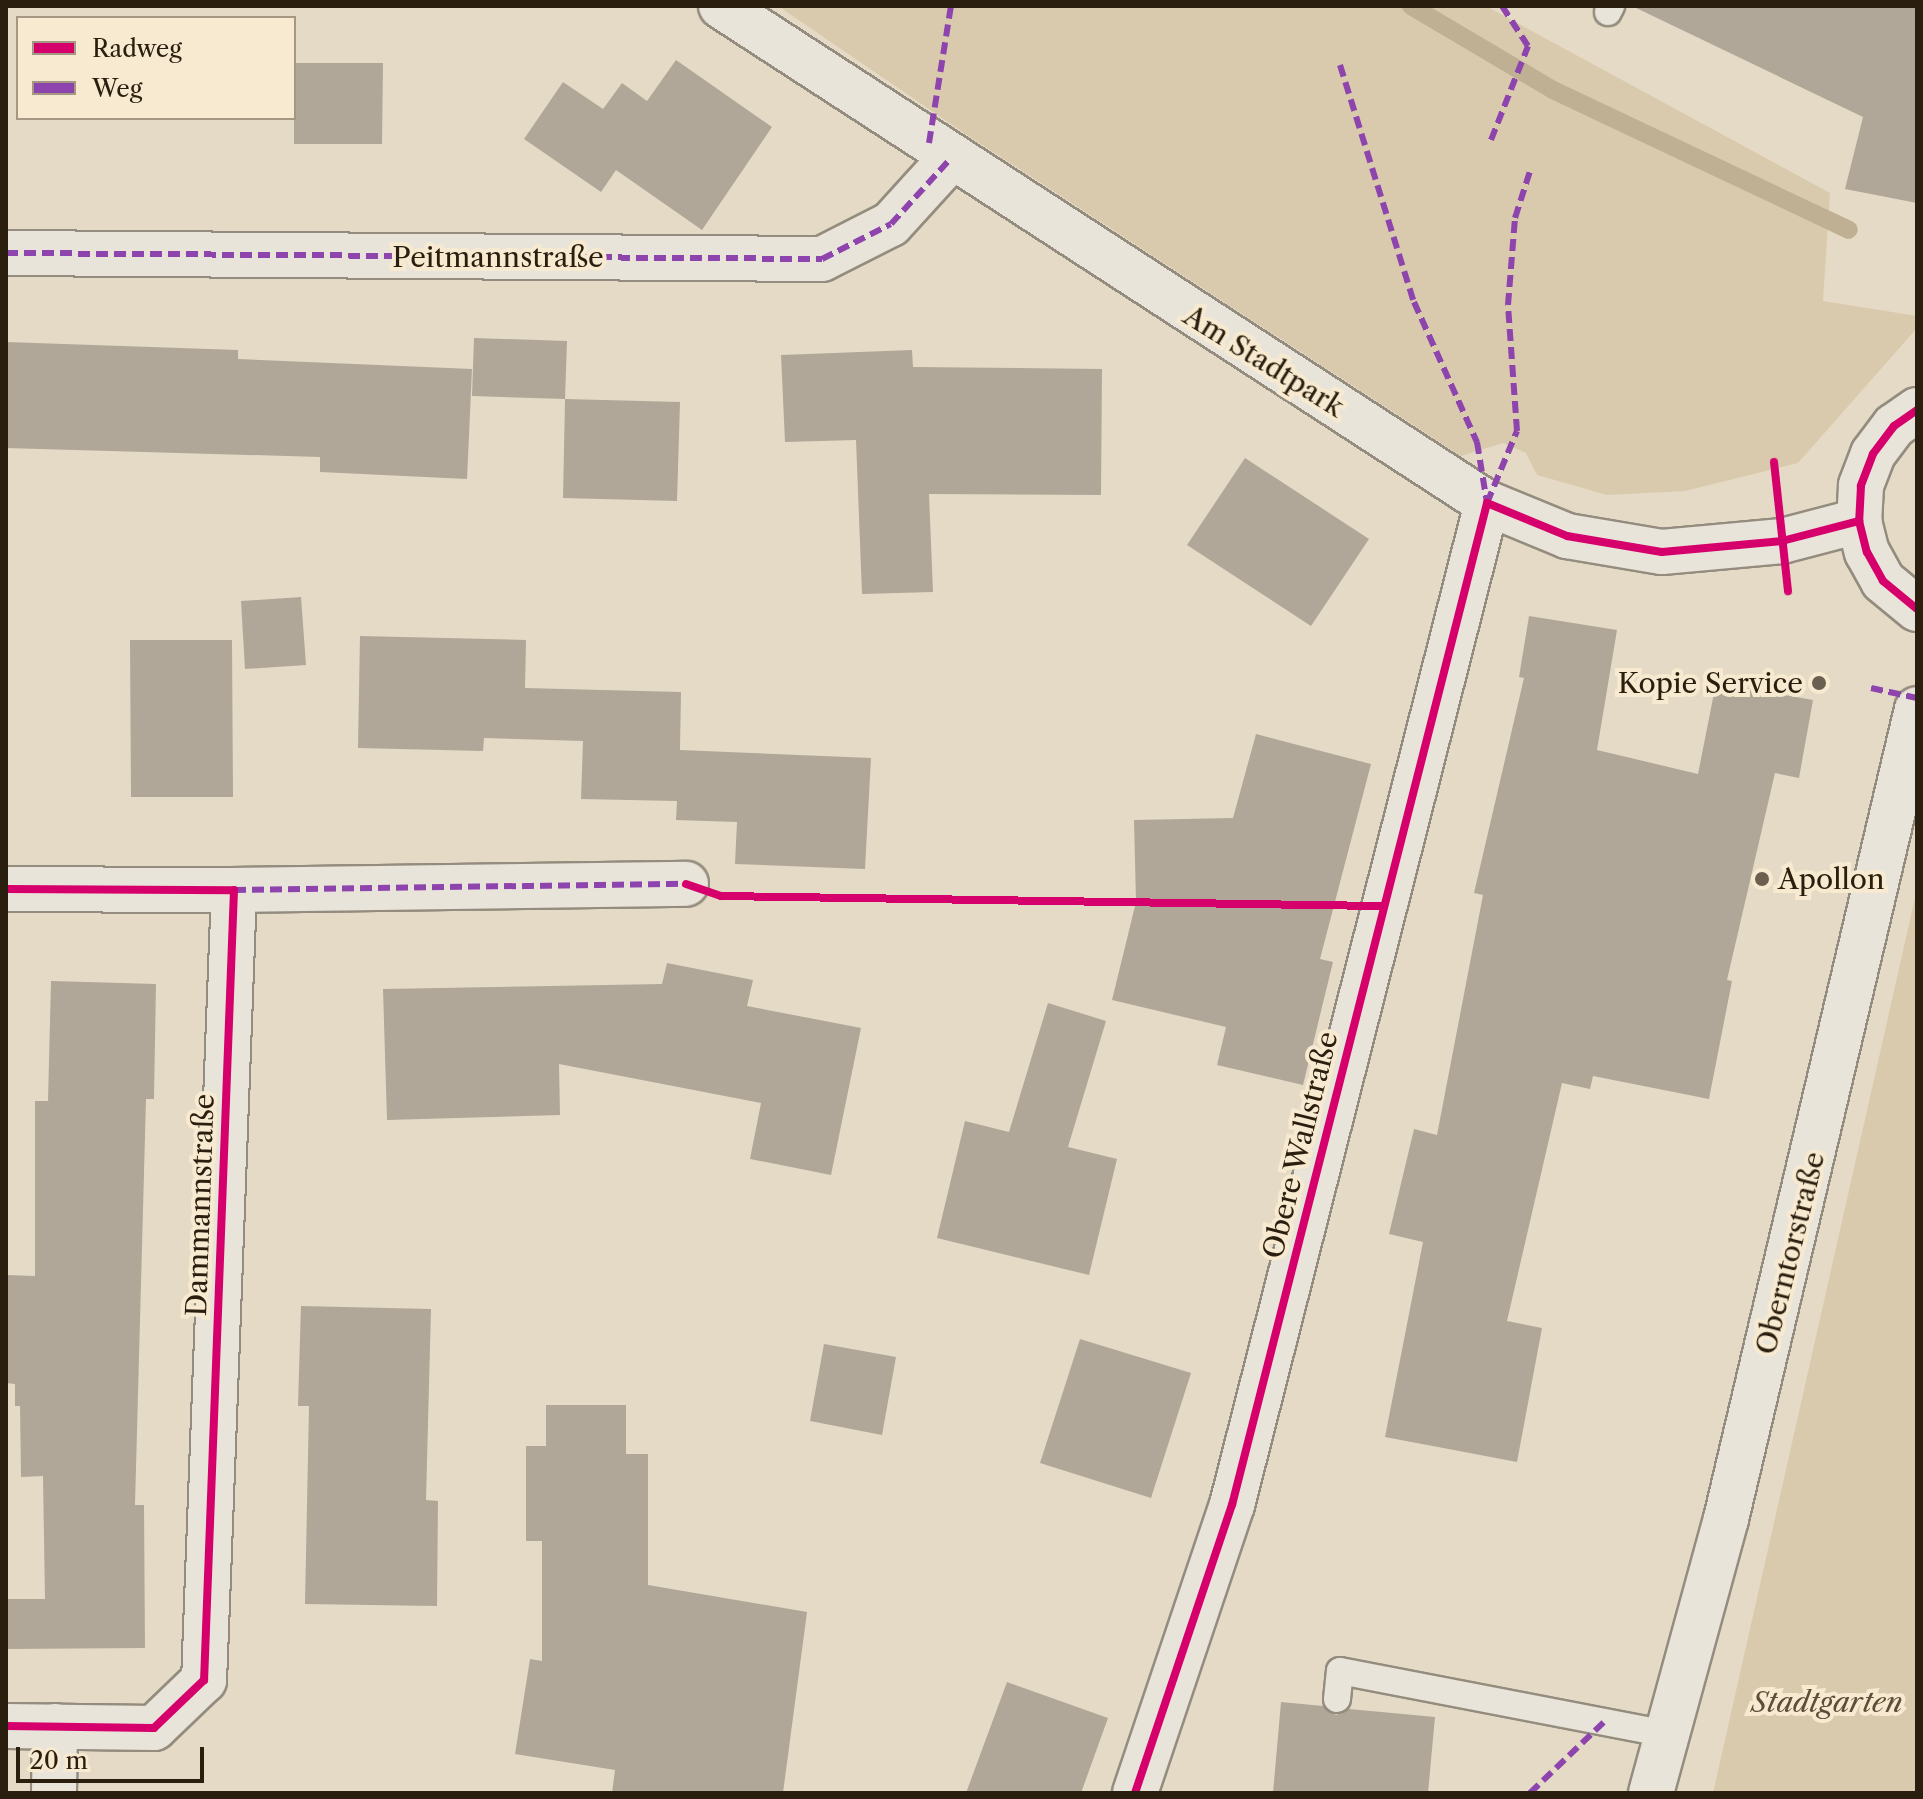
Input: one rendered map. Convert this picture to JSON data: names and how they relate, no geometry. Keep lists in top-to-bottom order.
{
  "streets": {
    "street": [
      "Peitmannstraße",
      "Am Stadtpark",
      "Obere Wallstraße",
      "Dammannstraße",
      "Oberntorstraße"
    ]
  },
  "crossings": [
    ["Peitmannstraße", "Am Stadtpark"],
    ["Am Stadtpark", "Obere Wallstraße"]
  ],
  "parks": ["Stadtgarten"],
  "places": ["Kopie Service", "Apollon"],
  "legend": ["Radweg", "Weg"],
  "scale_bar": "20 m"
}
